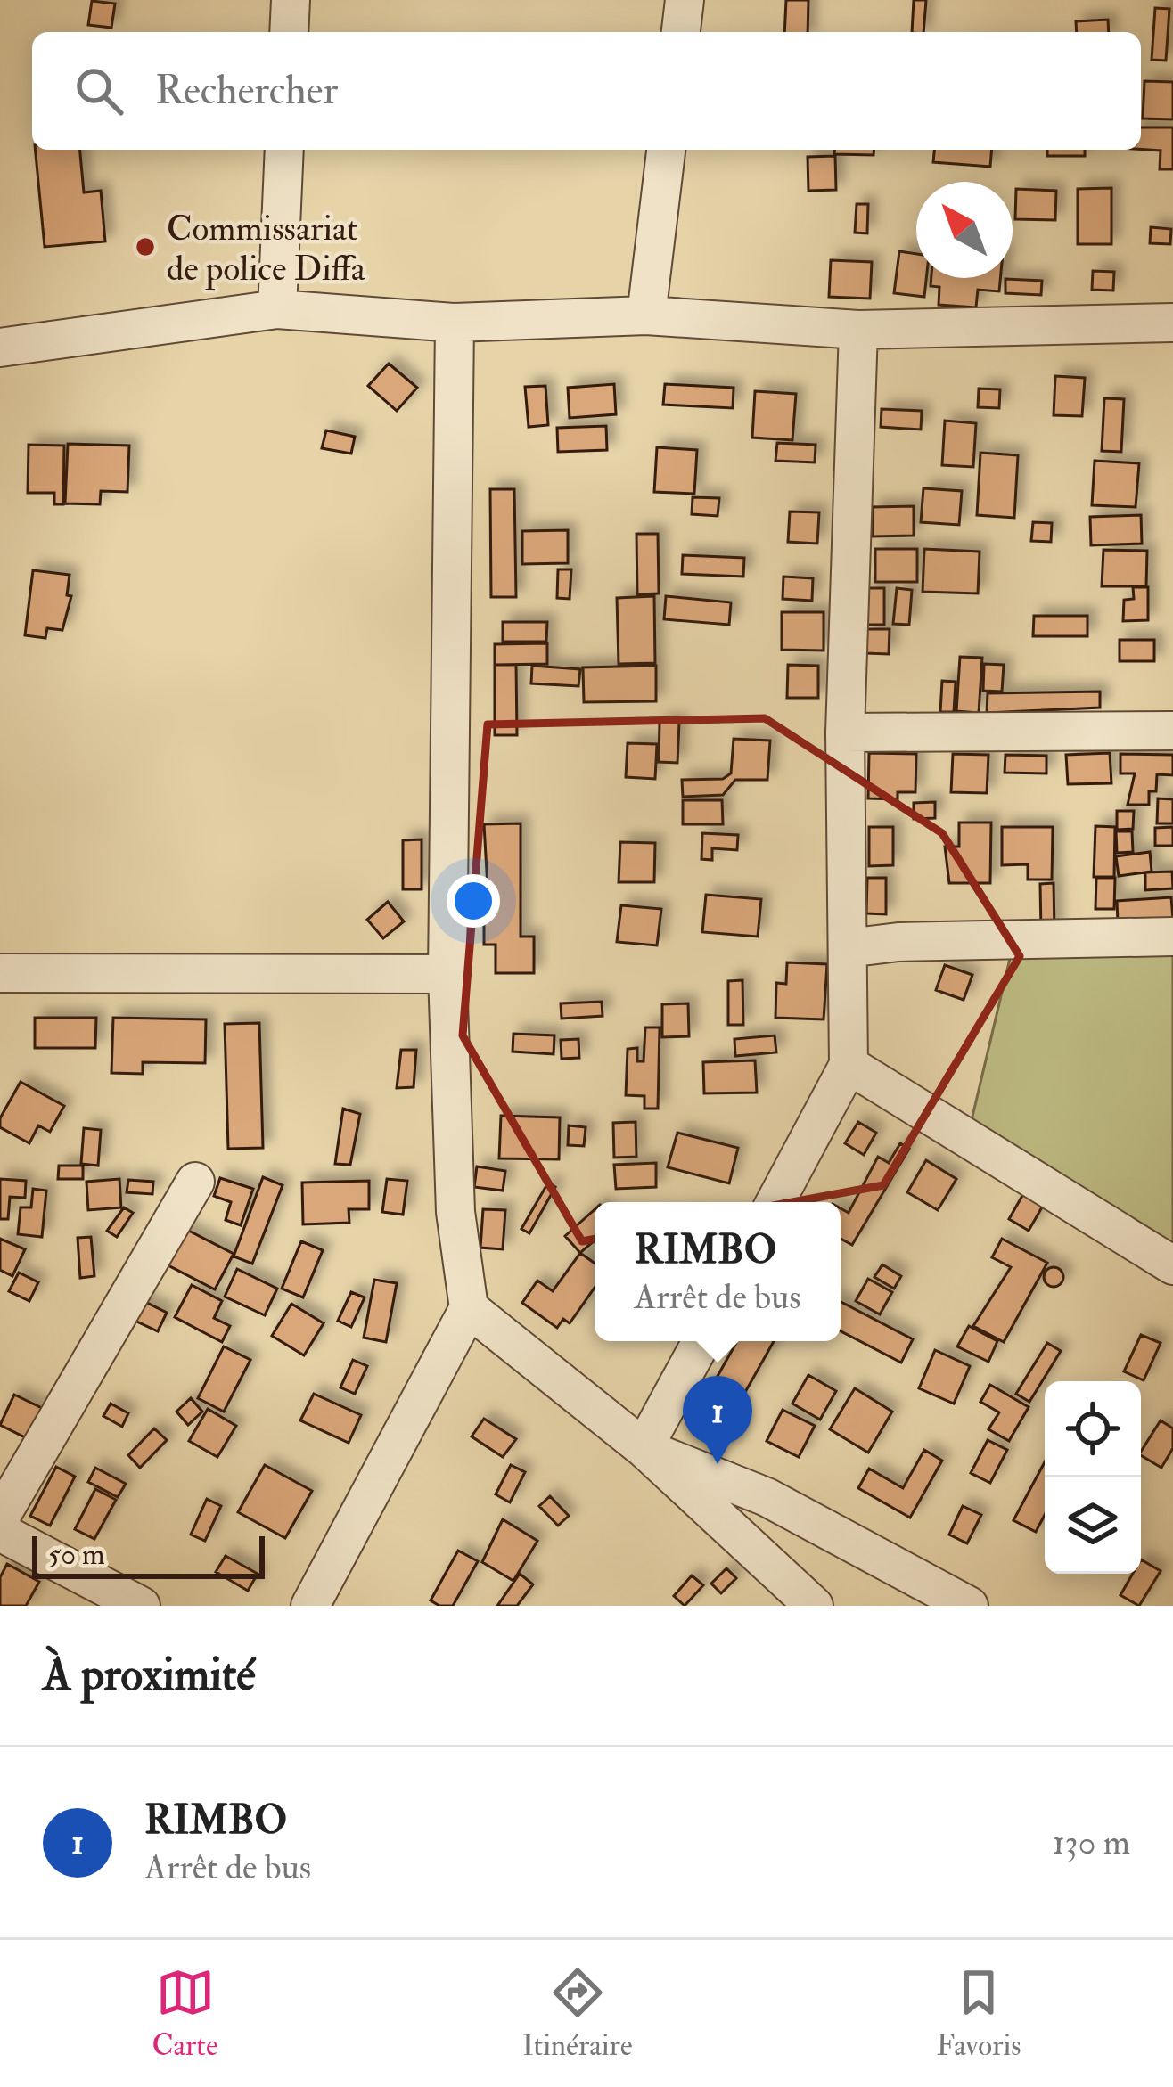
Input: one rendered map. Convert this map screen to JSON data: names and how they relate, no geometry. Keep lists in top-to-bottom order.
{
  "places": ["Commissariat de police Diffa"],
  "scale_bar": "50 m",
  "north": "top left",
  "page": {
    "search": "Rechercher",
    "popup": ["RIMBO", "Arrêt de bus"],
    "pins": "1",
    "scale": "50 m",
    "heading": "À proximité",
    "list": [
      {
        "mark": "1",
        "name": "RIMBO",
        "note": "Arrêt de bus",
        "value": "130 m"
      }
    ],
    "nav": ["Carte", "Itinéraire", "Favoris"]
  }
}
